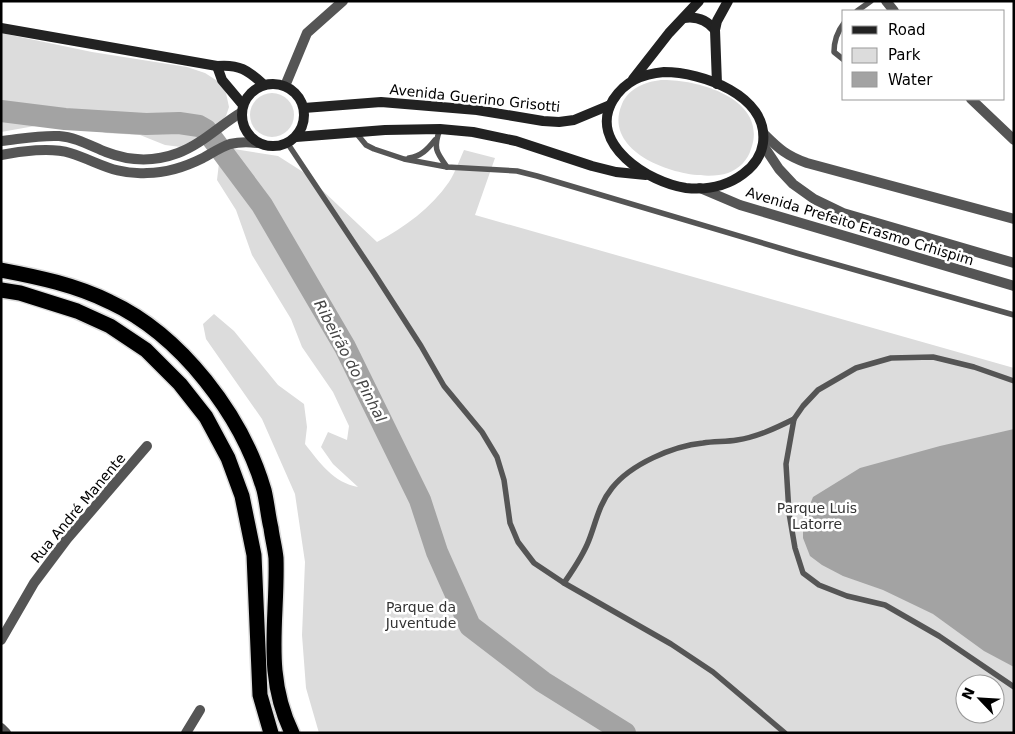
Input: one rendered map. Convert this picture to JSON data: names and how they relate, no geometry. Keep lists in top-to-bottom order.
{
  "streets": {
    "main road": ["Avenida Guerino Grisotti"],
    "street": ["Avenida Prefeito Erasmo Crhispim", "Rua André Manente"]
  },
  "crossings": [
    ["Avenida Guerino Grisotti", "Avenida Prefeito Erasmo Crhispim"]
  ],
  "water": ["Ribeirão do Pinhal"],
  "parks": ["Parque Luis Latorre", "Parque da Juventude"],
  "legend": ["Road", "Park", "Water"],
  "north": "top left"
}
